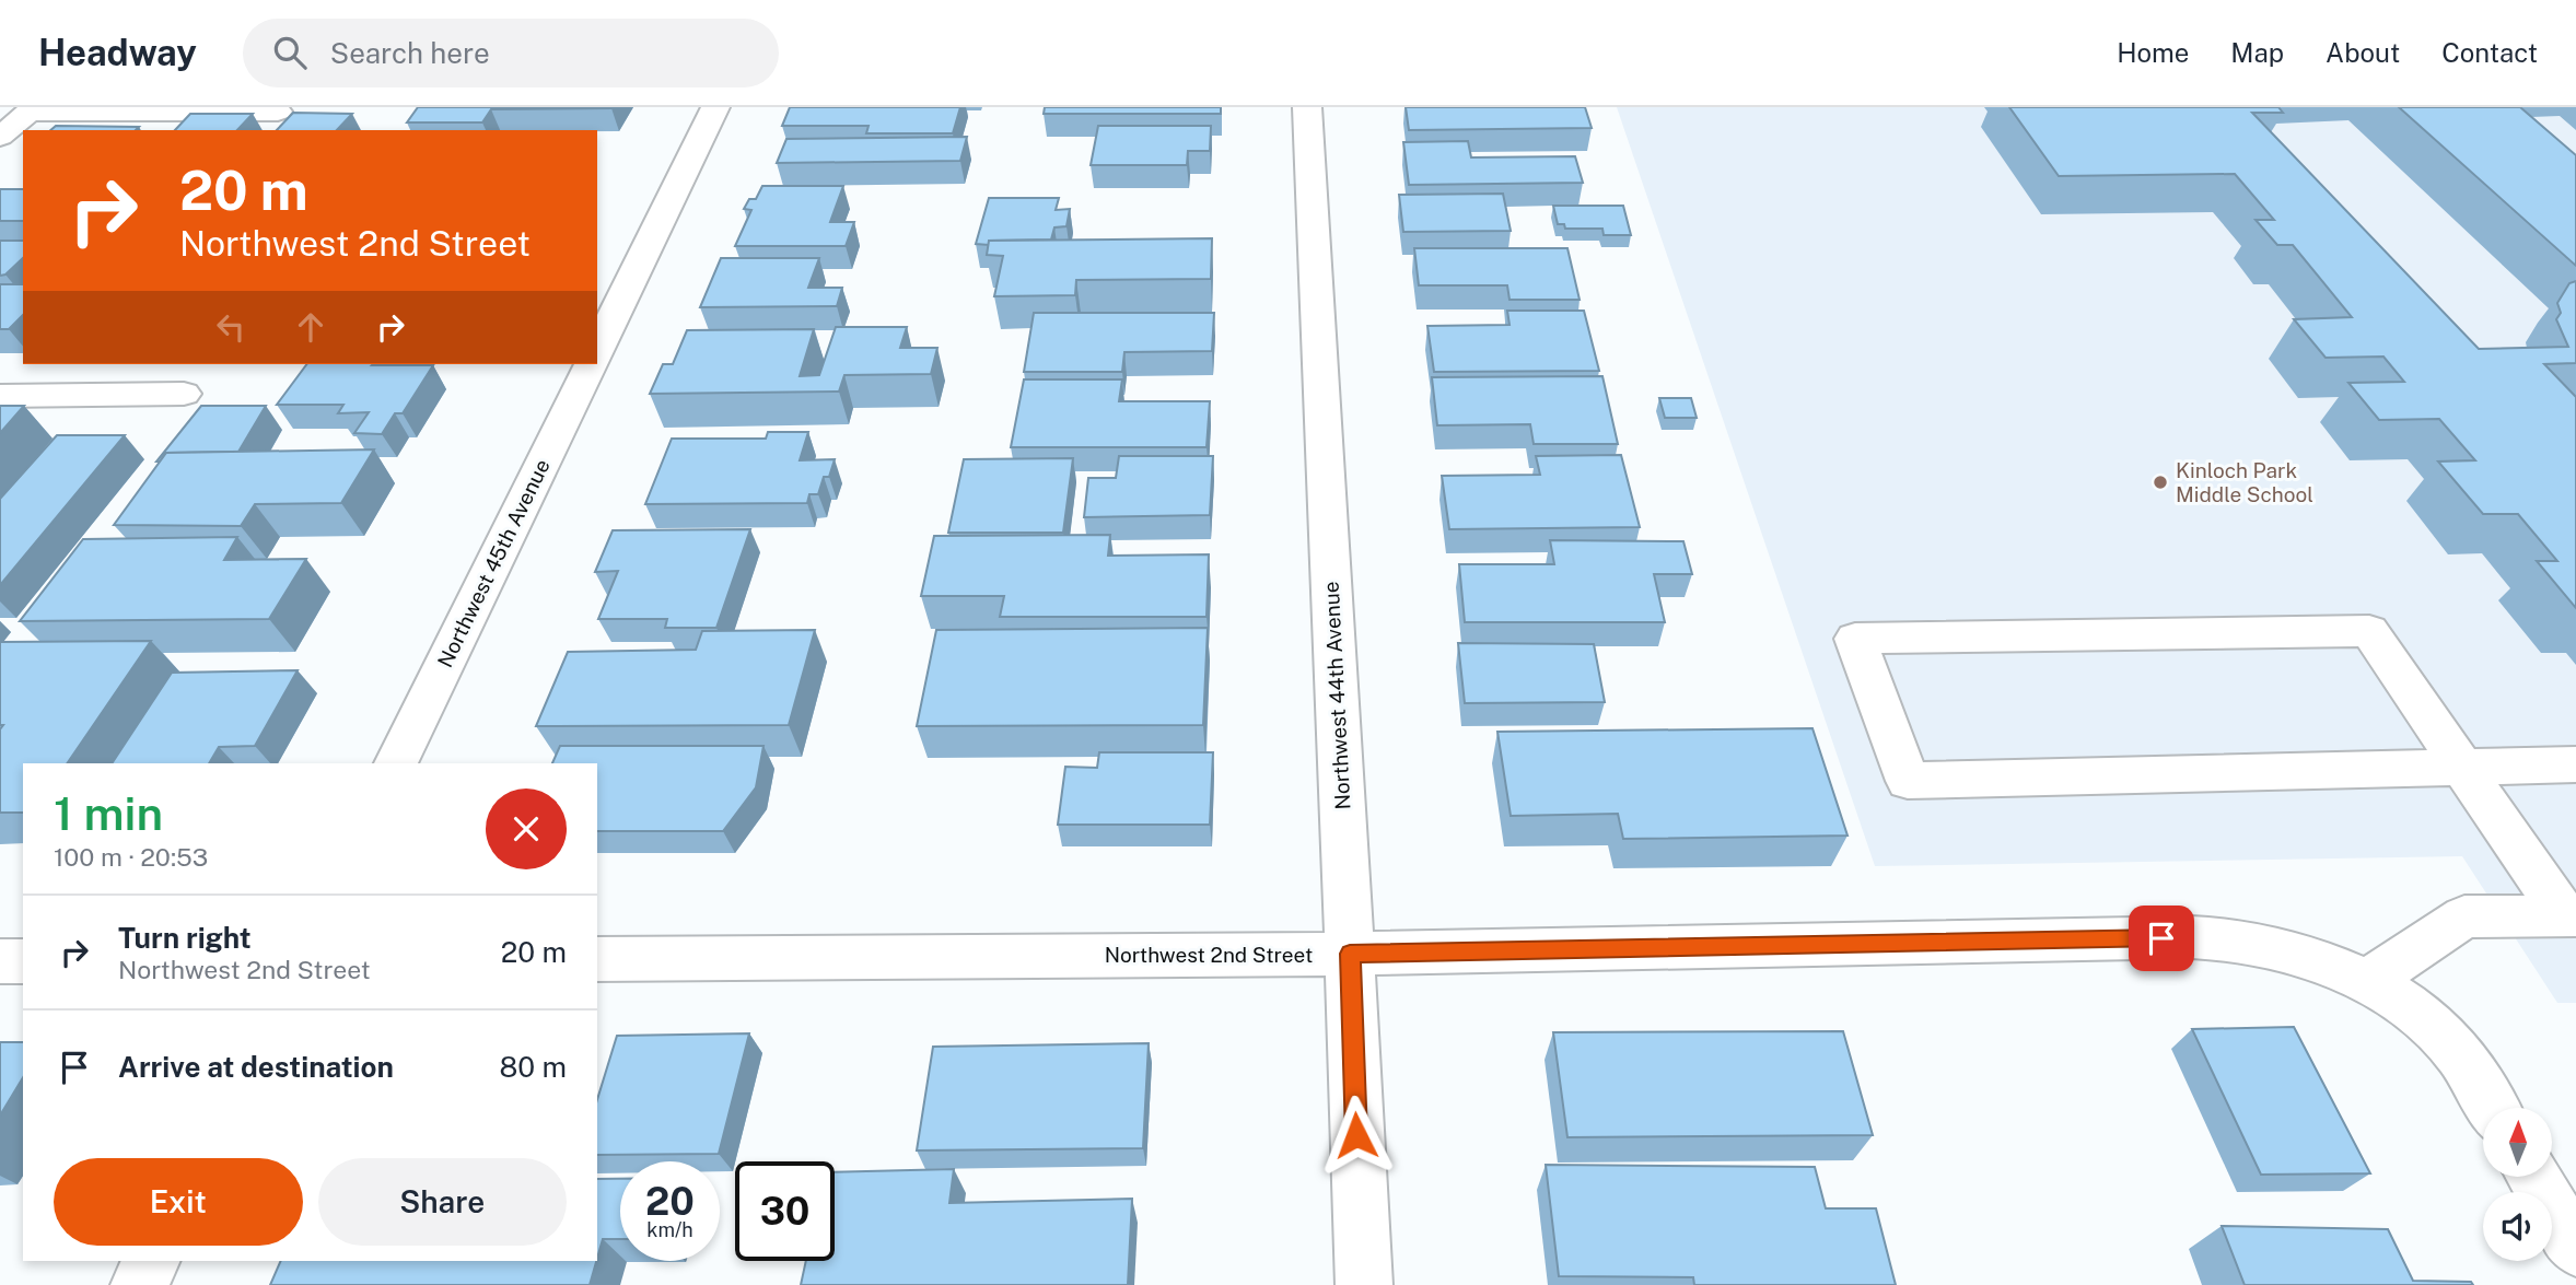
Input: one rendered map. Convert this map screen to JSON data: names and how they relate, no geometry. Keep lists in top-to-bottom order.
{
  "streets": {
    "street": ["Northwest 45th Avenue", "Northwest 44th Avenue", "Northwest 2nd Street"]
  },
  "crossings": [
    ["Northwest 44th Avenue", "Northwest 2nd Street"]
  ],
  "places": ["Kinloch Park Middle School"],
  "north": "top",
  "page": {
    "header": "Headway",
    "search": "Search here",
    "nav": [
      "Home",
      "Map",
      "About",
      "Contact"
    ],
    "turn": ["20 m", "Northwest 2nd Street"],
    "heading": ["1 min", "100 m · 20:53"],
    "list": [
      {
        "name": "Turn right",
        "note": "Northwest 2nd Street",
        "value": "20 m"
      },
      {
        "name": "Arrive at destination",
        "value": "80 m"
      }
    ],
    "buttons": ["Exit", "Share"],
    "speed": "20 km/h",
    "limit": "30"
  }
}
